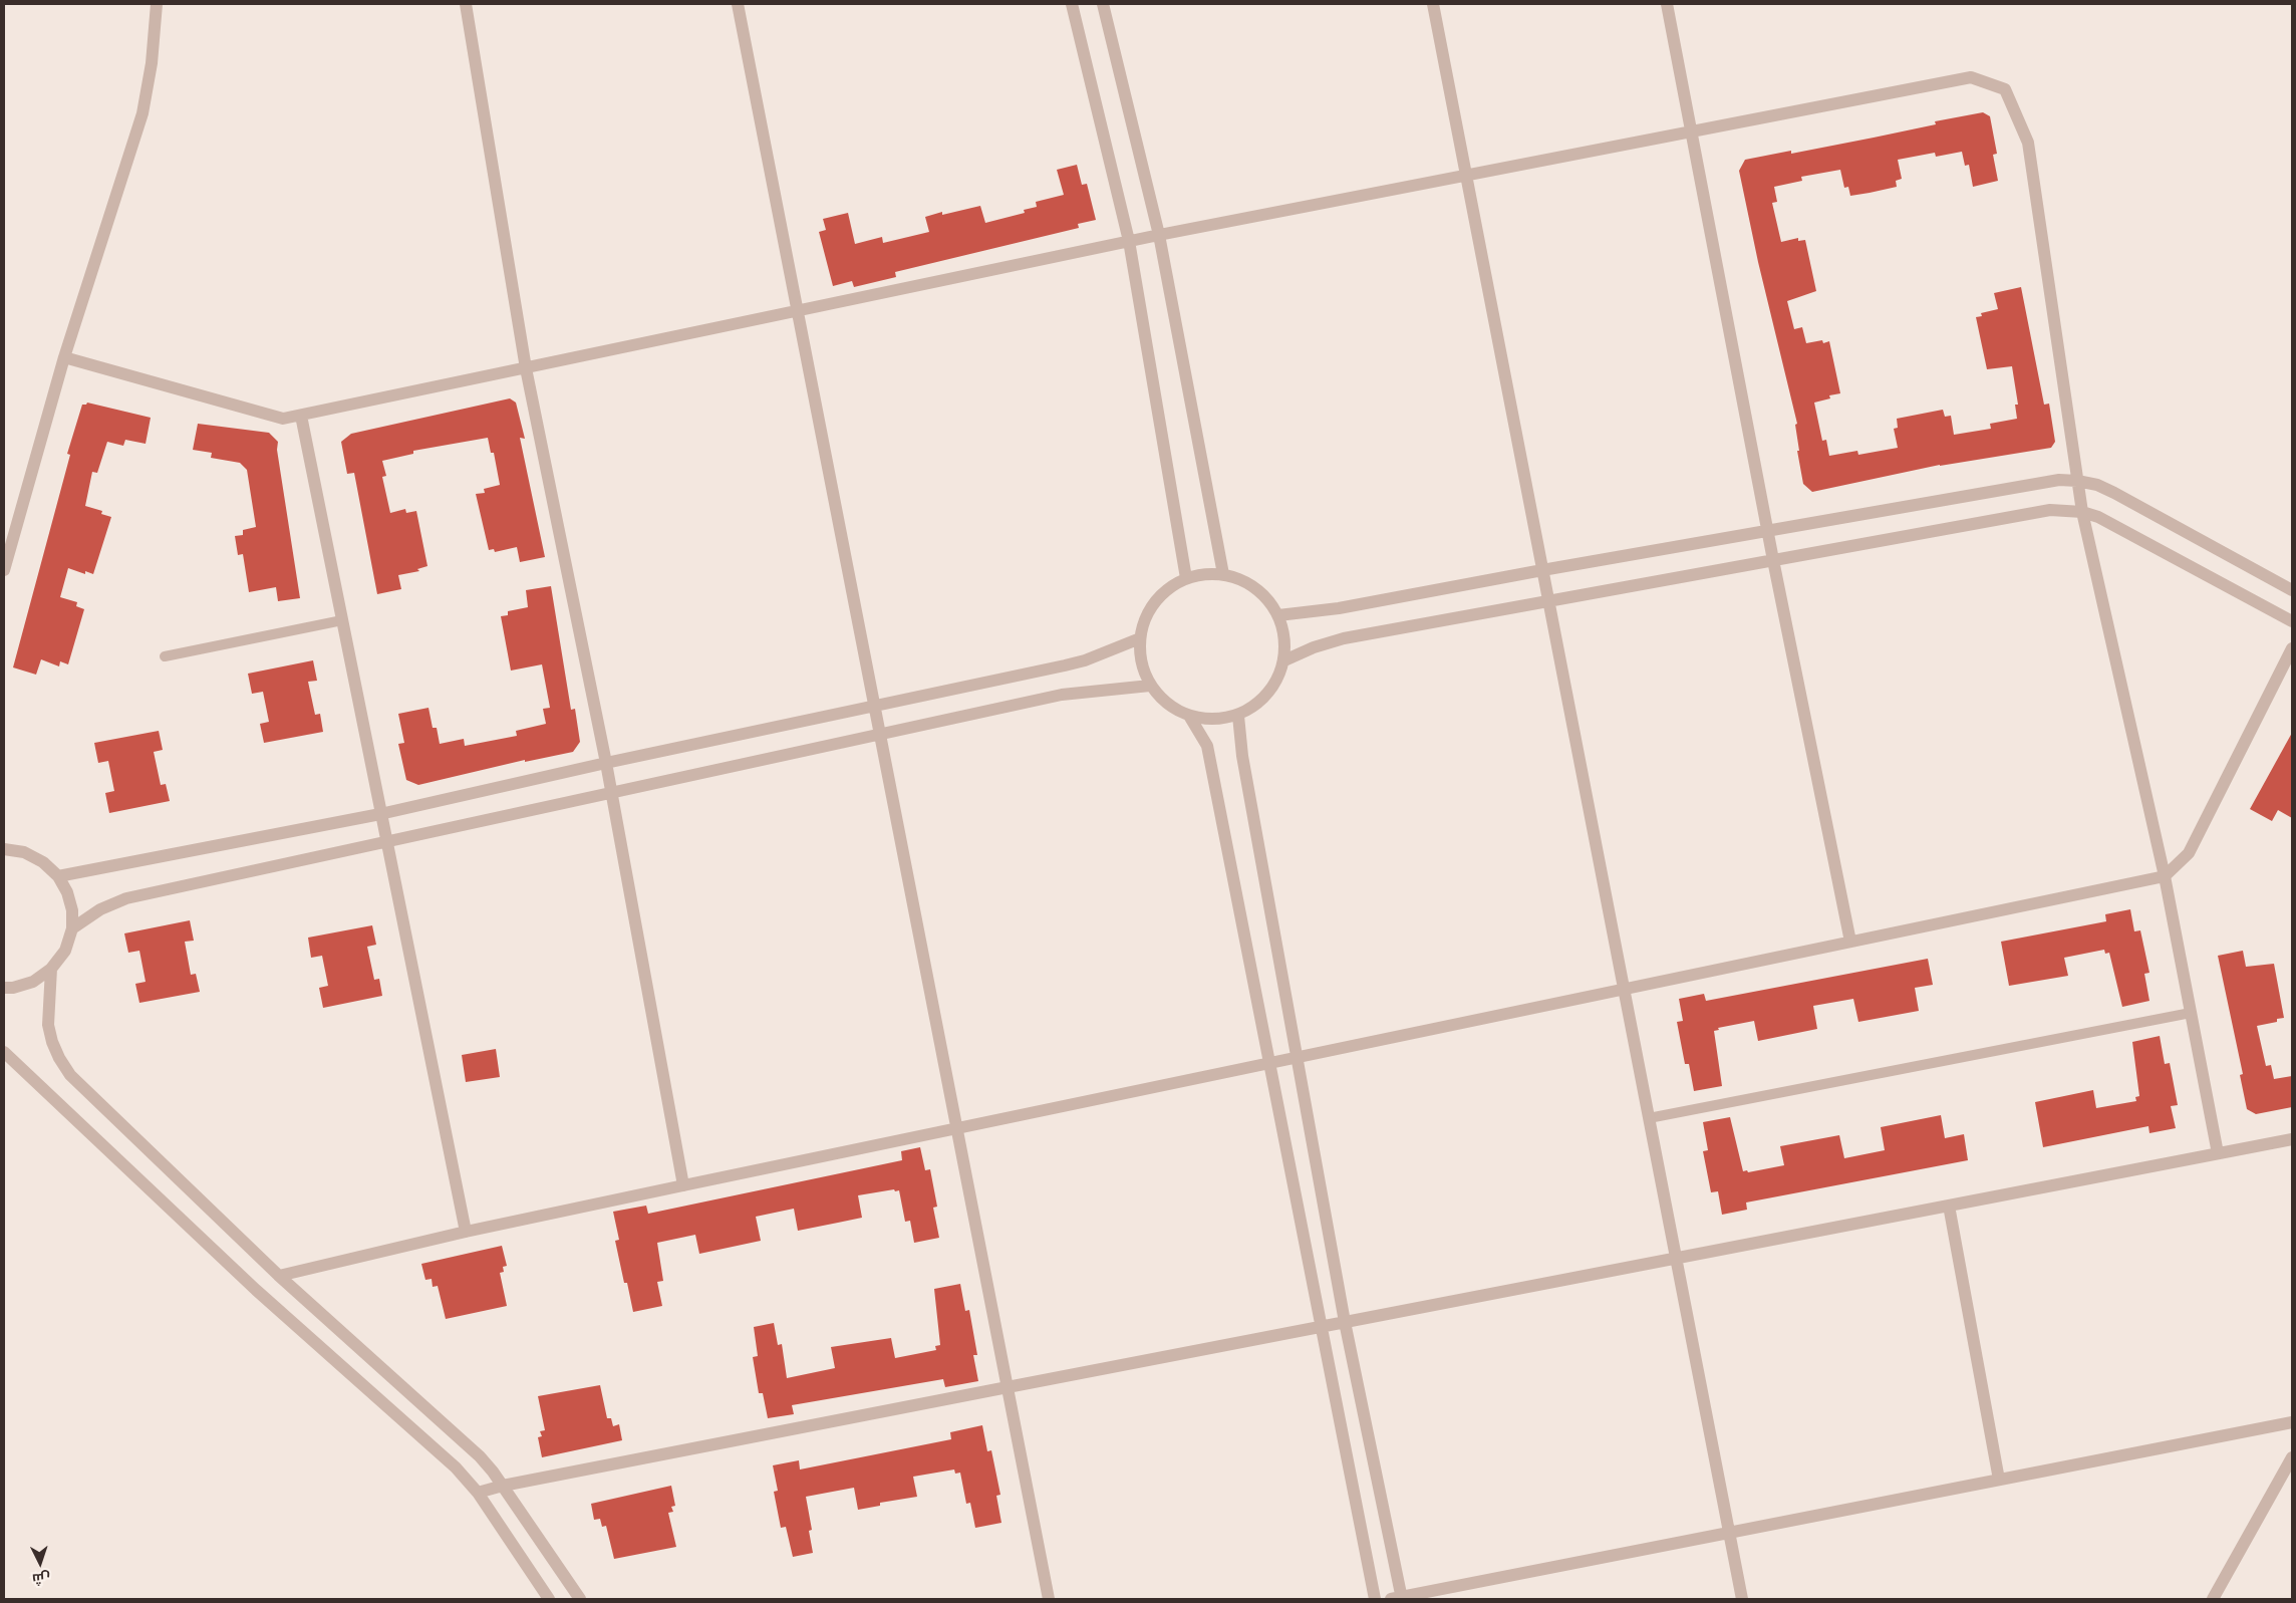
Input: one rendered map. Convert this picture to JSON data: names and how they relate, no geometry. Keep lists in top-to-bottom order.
{
  "north": "bottom"
}
